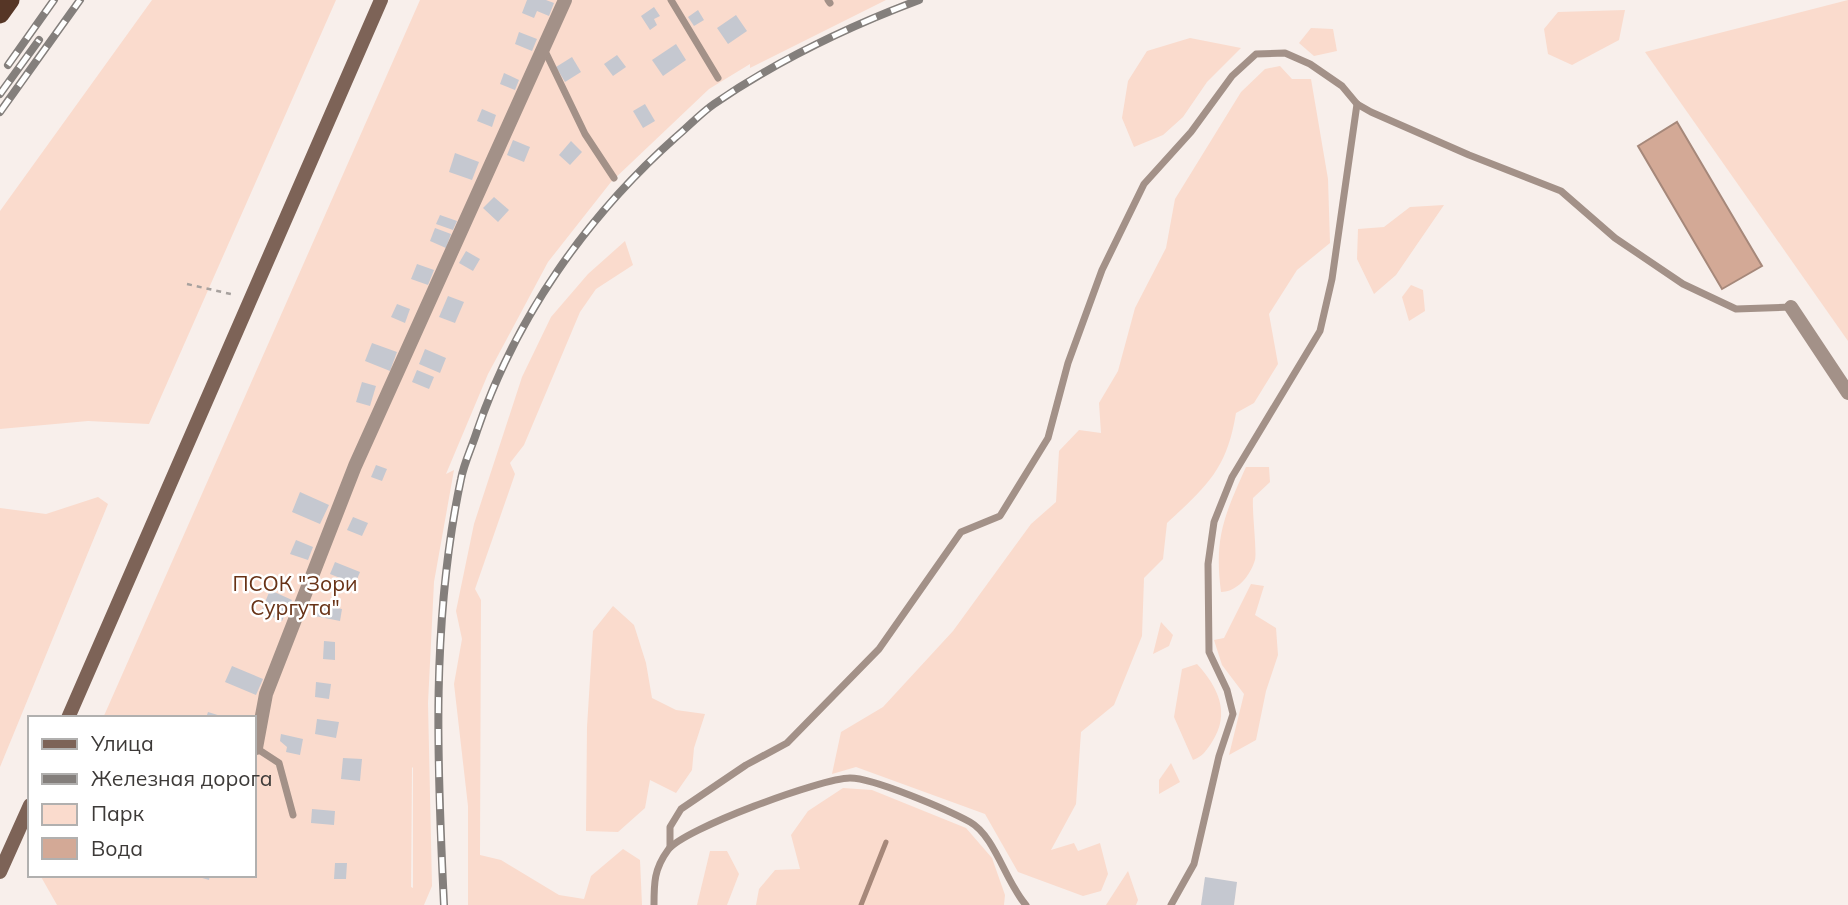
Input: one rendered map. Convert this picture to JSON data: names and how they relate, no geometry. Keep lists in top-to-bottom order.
{
  "parks": ["ПСОК \"Зори Сургута\""],
  "legend": [
    "Улица",
    "Железная дорога",
    "Парк",
    "Вода"
  ]
}
